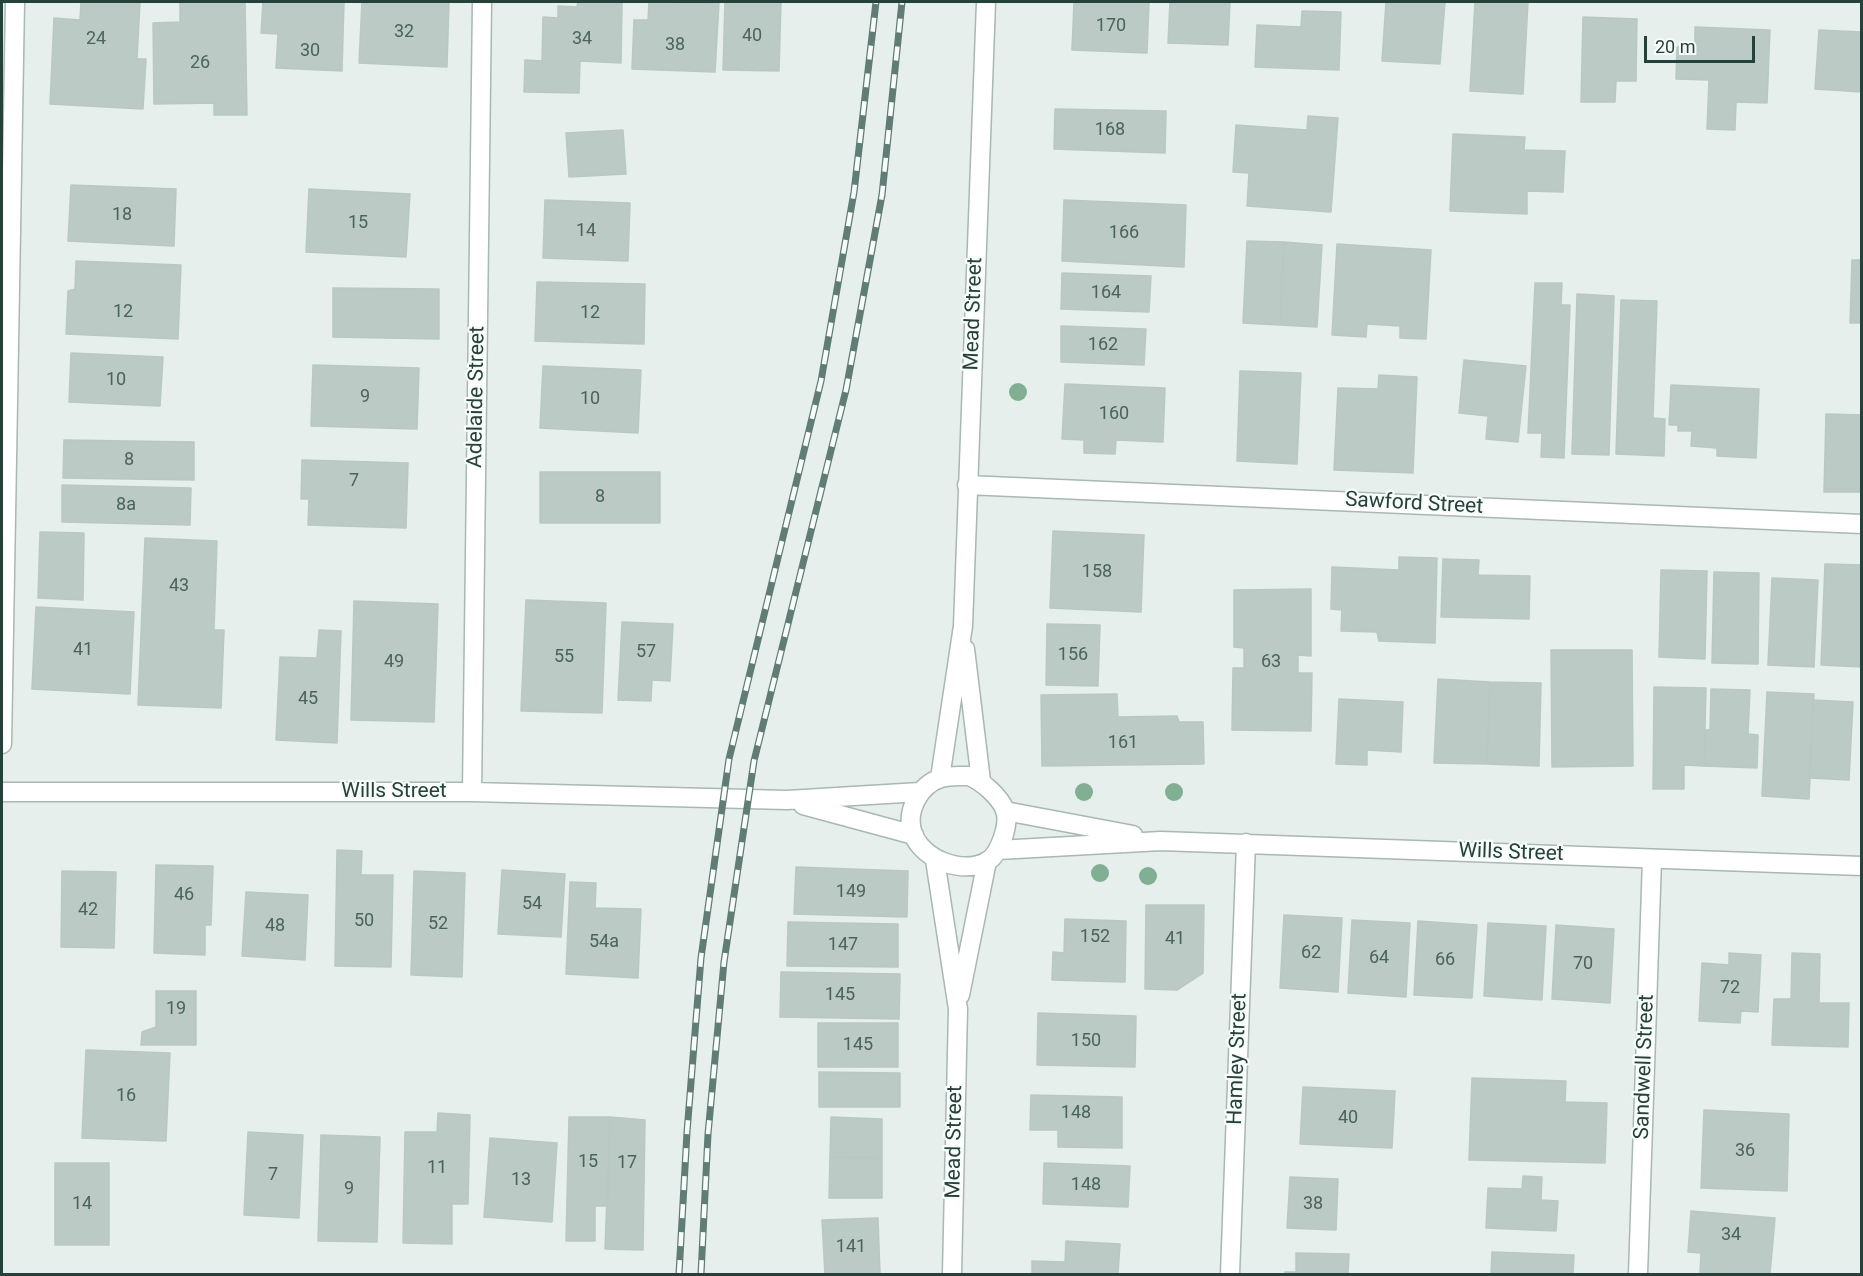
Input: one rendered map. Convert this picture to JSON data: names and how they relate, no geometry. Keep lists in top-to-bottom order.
{
  "streets": {
    "street": [
      "Mead Street",
      "Adelaide Street",
      "Sawford Street",
      "Wills Street",
      "Hamley Street",
      "Sandwell Street"
    ]
  },
  "crossings": [
    ["Mead Street", "Sawford Street"],
    ["Mead Street", "Wills Street"],
    ["Adelaide Street", "Wills Street"],
    ["Wills Street", "Hamley Street"],
    ["Wills Street", "Sandwell Street"]
  ],
  "house_numbers": [
    "170",
    "32",
    "40",
    "24",
    "34",
    "38",
    "30",
    "26",
    "168",
    "18",
    "15",
    "14",
    "166",
    "164",
    "12",
    "12",
    "162",
    "10",
    "9",
    "10",
    "160",
    "8",
    "7",
    "8",
    "8a",
    "158",
    "43",
    "41",
    "57",
    "156",
    "55",
    "49",
    "63",
    "45",
    "161",
    "149",
    "46",
    "54",
    "42",
    "50",
    "52",
    "48",
    "152",
    "41",
    "54a",
    "147",
    "62",
    "64",
    "66",
    "70",
    "72",
    "145",
    "19",
    "150",
    "145",
    "16",
    "148",
    "40",
    "36",
    "15",
    "17",
    "11",
    "7",
    "13",
    "148",
    "9",
    "14",
    "38",
    "34",
    "141"
  ],
  "scale_bar": "20 m"
}
